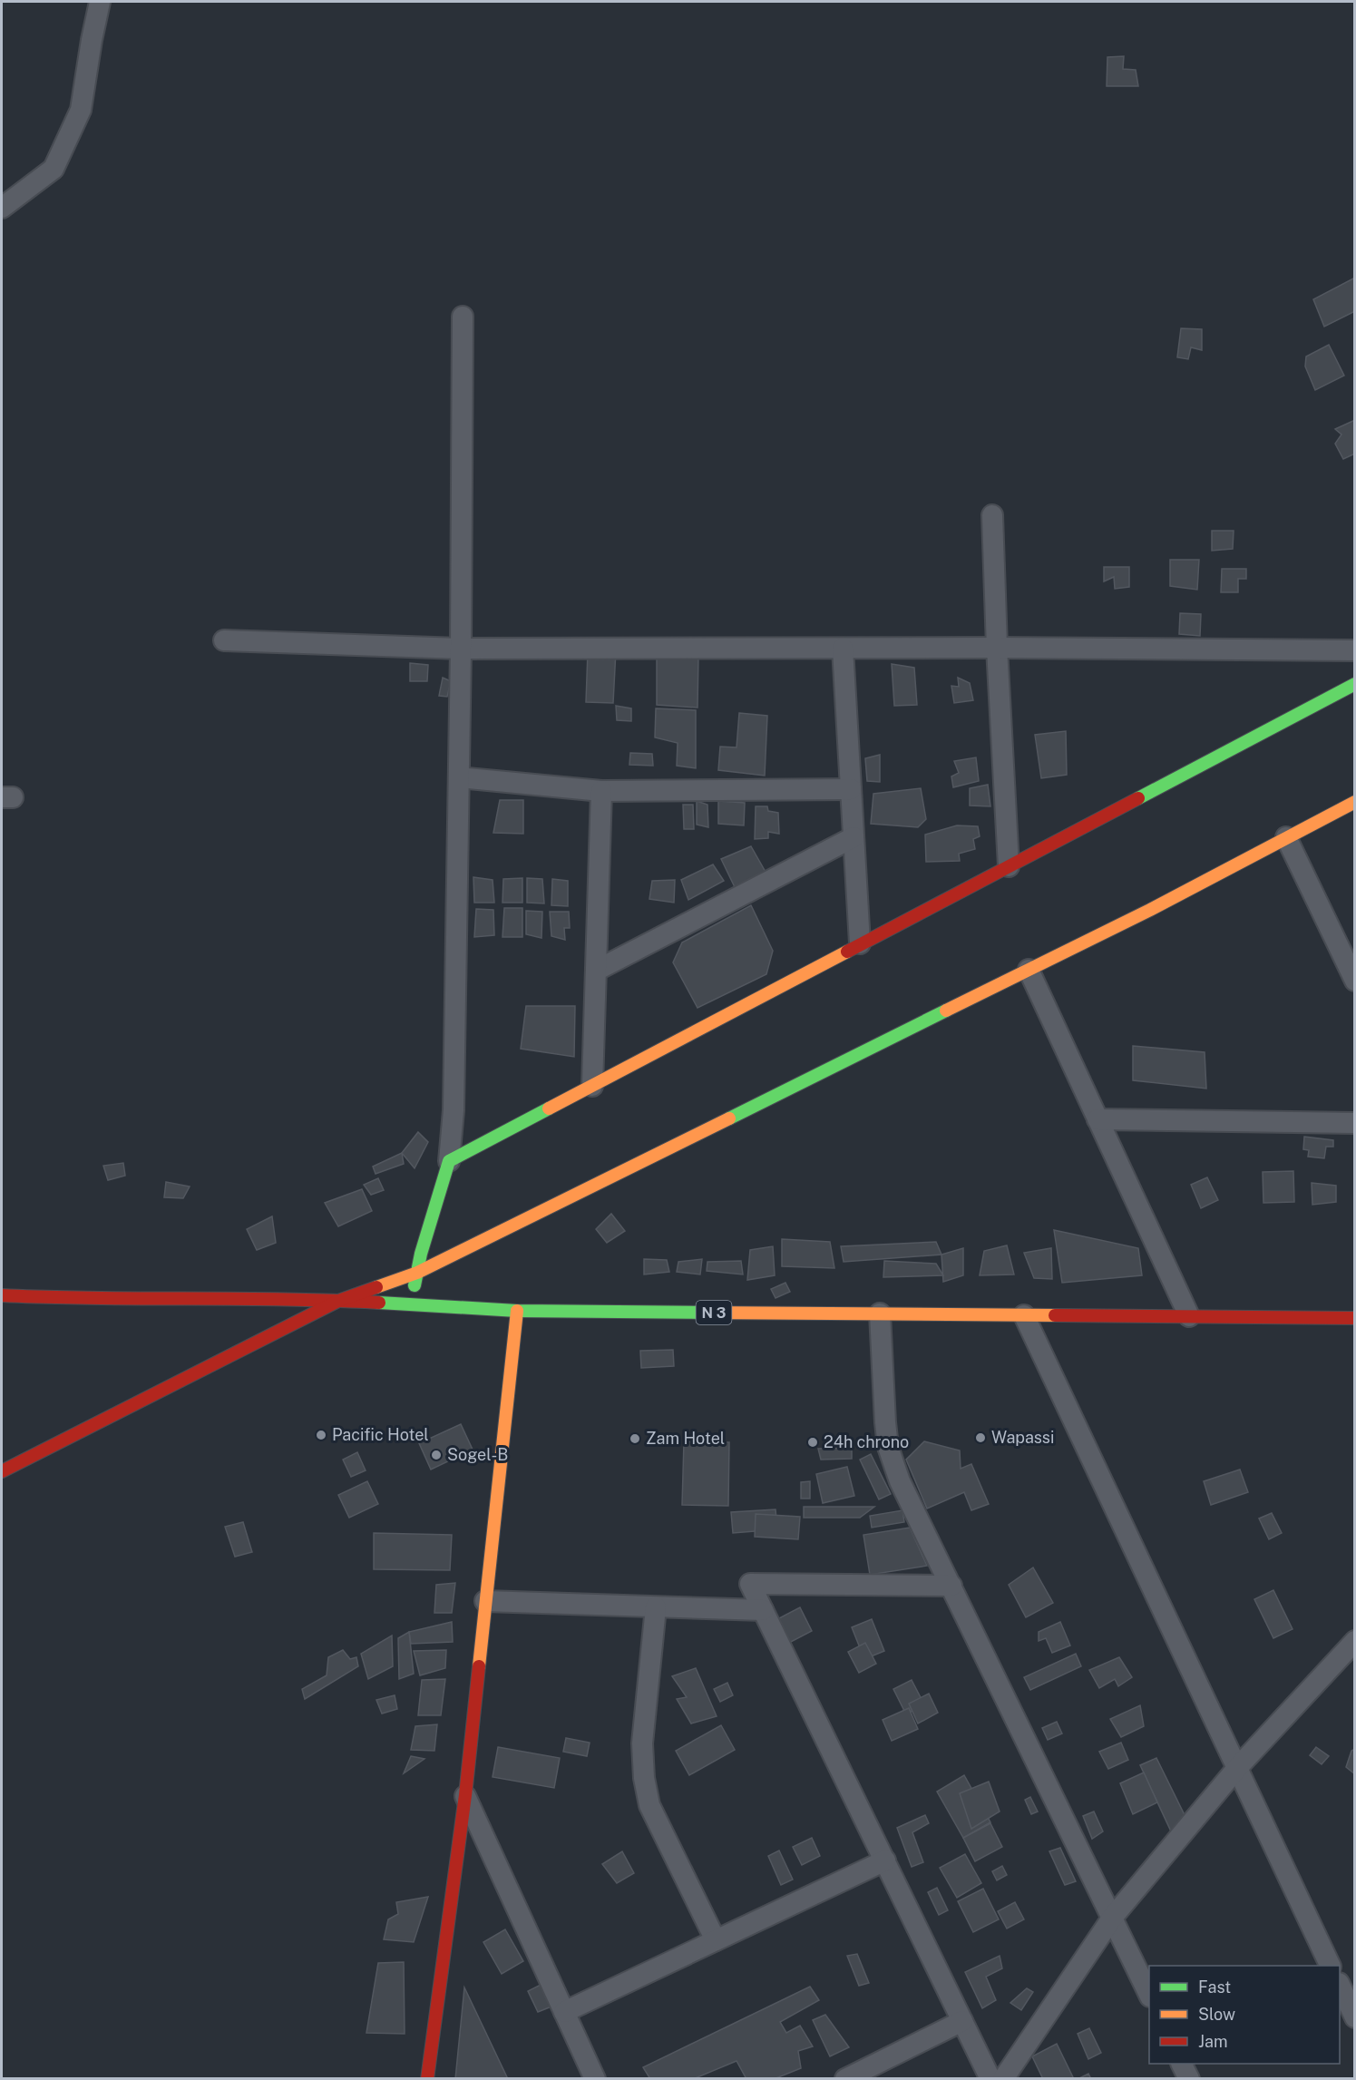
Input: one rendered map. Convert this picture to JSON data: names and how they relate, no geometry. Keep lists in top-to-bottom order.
{
  "streets": {
    "street": ["N 3"]
  },
  "places": [
    "Pacific Hotel",
    "Wapassi",
    "Zam Hotel",
    "24h chrono",
    "Sogel-B"
  ],
  "legend": ["Fast", "Slow", "Jam"]
}
